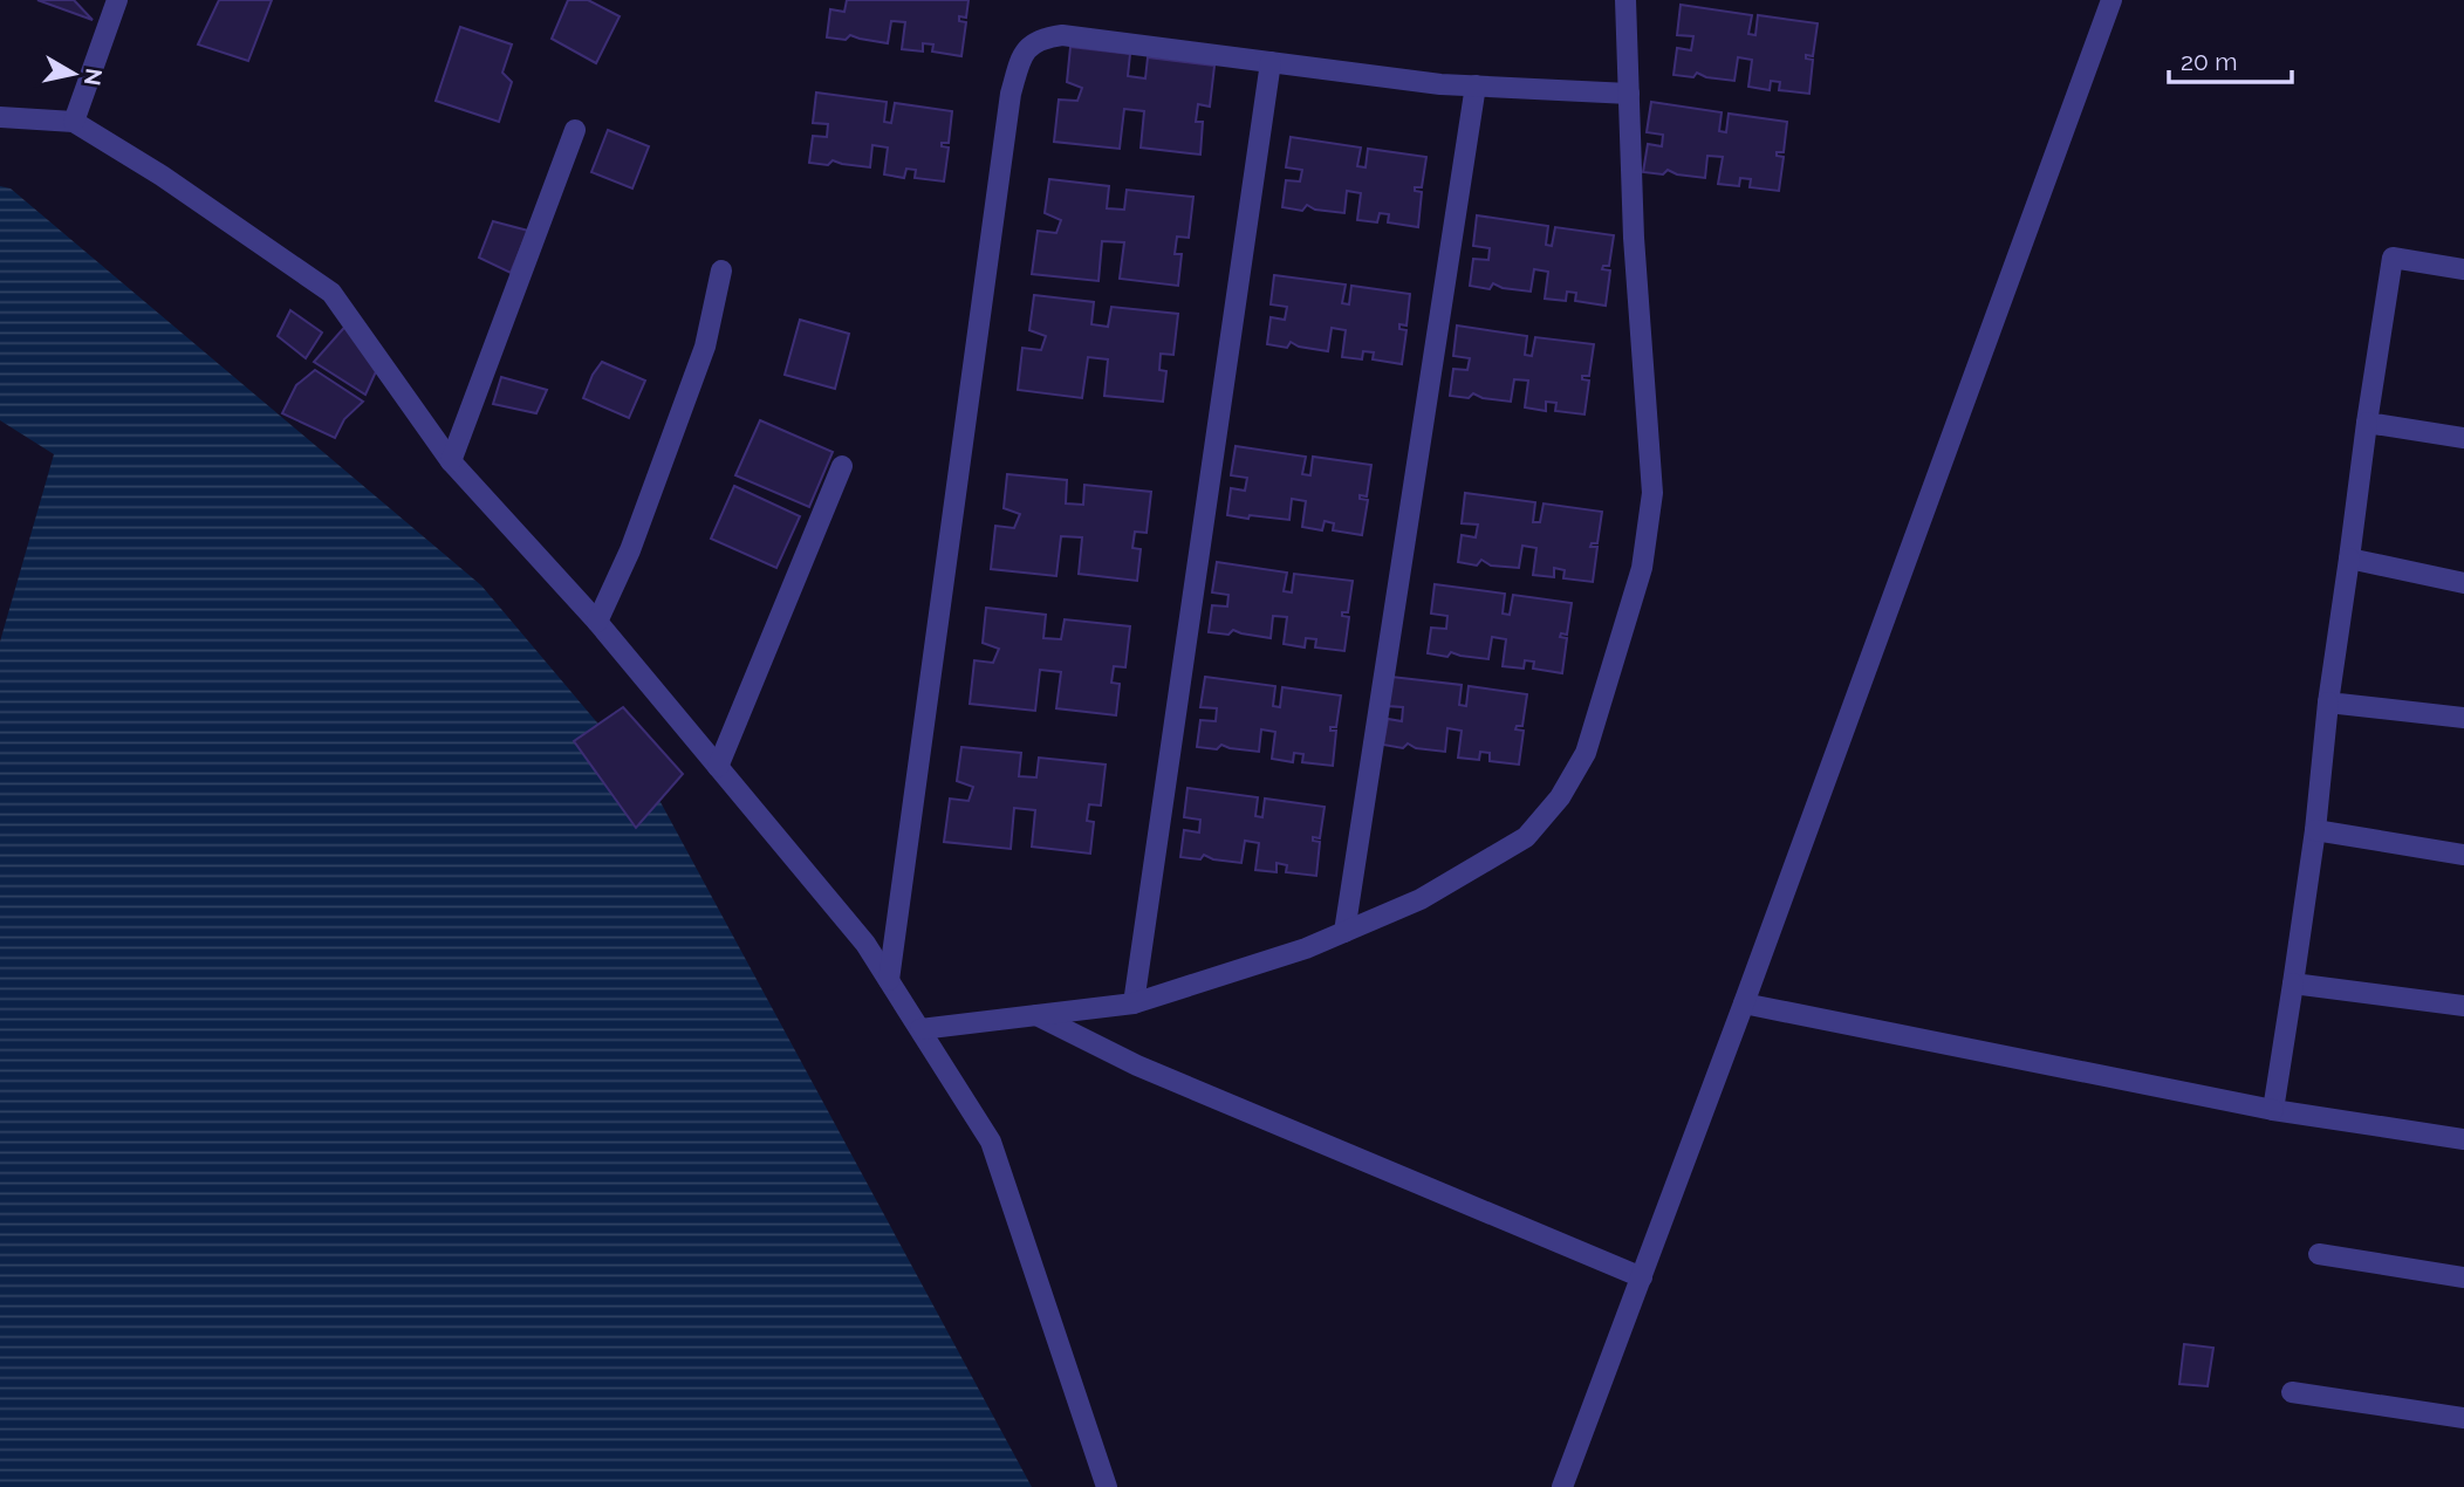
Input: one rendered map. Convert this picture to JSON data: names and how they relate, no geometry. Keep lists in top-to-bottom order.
{
  "scale_bar": "20 m",
  "north": "right"
}
